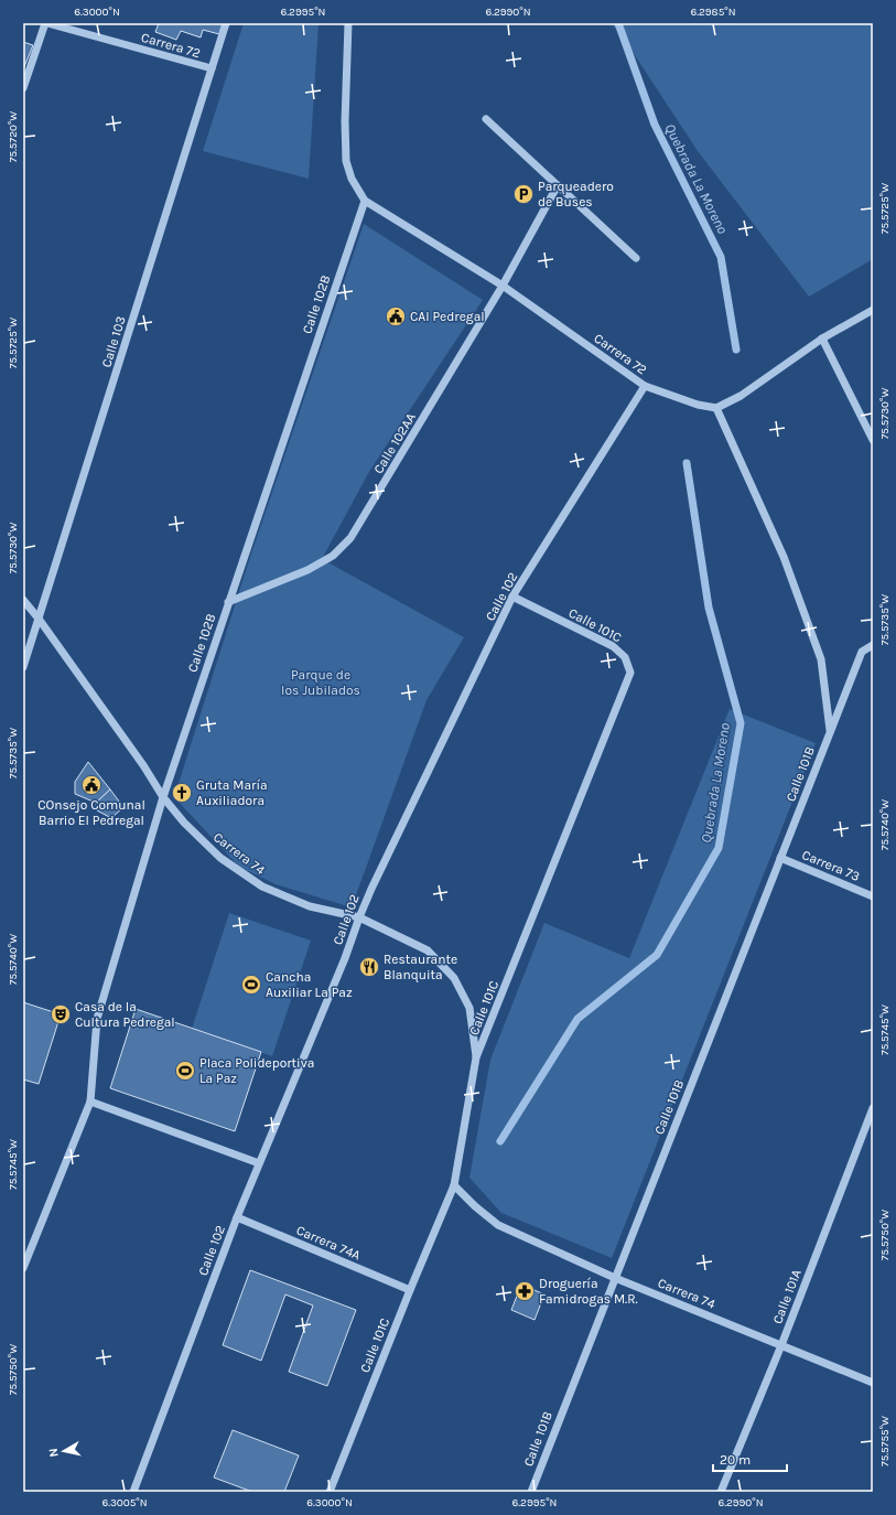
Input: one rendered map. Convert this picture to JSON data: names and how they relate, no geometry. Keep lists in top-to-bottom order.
{
  "streets": {
    "street": [
      "Carrera 72",
      "Calle 102B",
      "Calle 103",
      "Calle 102AA",
      "Calle 102",
      "Calle 101C",
      "Calle 101B",
      "Carrera 74",
      "Carrera 73",
      "Carrera 74A",
      "Calle 101A"
    ]
  },
  "crossings": [
    ["Carrera 72", "Calle 102B"],
    ["Carrera 72", "Calle 103"],
    ["Carrera 72", "Calle 102AA"],
    ["Carrera 72", "Calle 102"],
    ["Carrera 72", "Calle 101B"],
    ["Calle 102B", "Calle 102AA"],
    ["Calle 102B", "Carrera 74"],
    ["Calle 103", "Carrera 74"],
    ["Calle 102", "Calle 101C"],
    ["Calle 102", "Carrera 74"],
    ["Calle 102", "Carrera 74A"],
    ["Calle 101C", "Carrera 74"],
    ["Calle 101C", "Carrera 74A"],
    ["Calle 101B", "Carrera 74"],
    ["Calle 101B", "Carrera 73"],
    ["Carrera 74", "Calle 101A"]
  ],
  "water": ["Quebrada La Moreno"],
  "parks": ["Parque de los Jubilados"],
  "places": {
    "parking": ["Parqueadero de Buses"],
    "public building": ["CAI Pedregal", "COnsejo Comunal Barrio El Pedregal"],
    "church": ["Gruta María Auxiliadora"],
    "restaurant": ["Restaurante Blanquita"],
    "sports": ["Cancha Auxiliar La Paz", "Placa Polideportiva La Paz"],
    "theatre": ["Casa de la Cultura Pedregal"],
    "pharmacy": ["Droguería Famidrogas M.R."]
  },
  "scale_bar": "20 m",
  "north": "left",
  "coordinates": [
    "6.3000°N",
    "6.2995°N",
    "6.2990°N",
    "6.2985°N",
    "75.5720°W",
    "75.5725°W",
    "75.5730°W",
    "75.5735°W",
    "75.5740°W",
    "75.5745°W",
    "75.5750°W",
    "75.5755°W",
    "6.3005°N"
  ]
}
